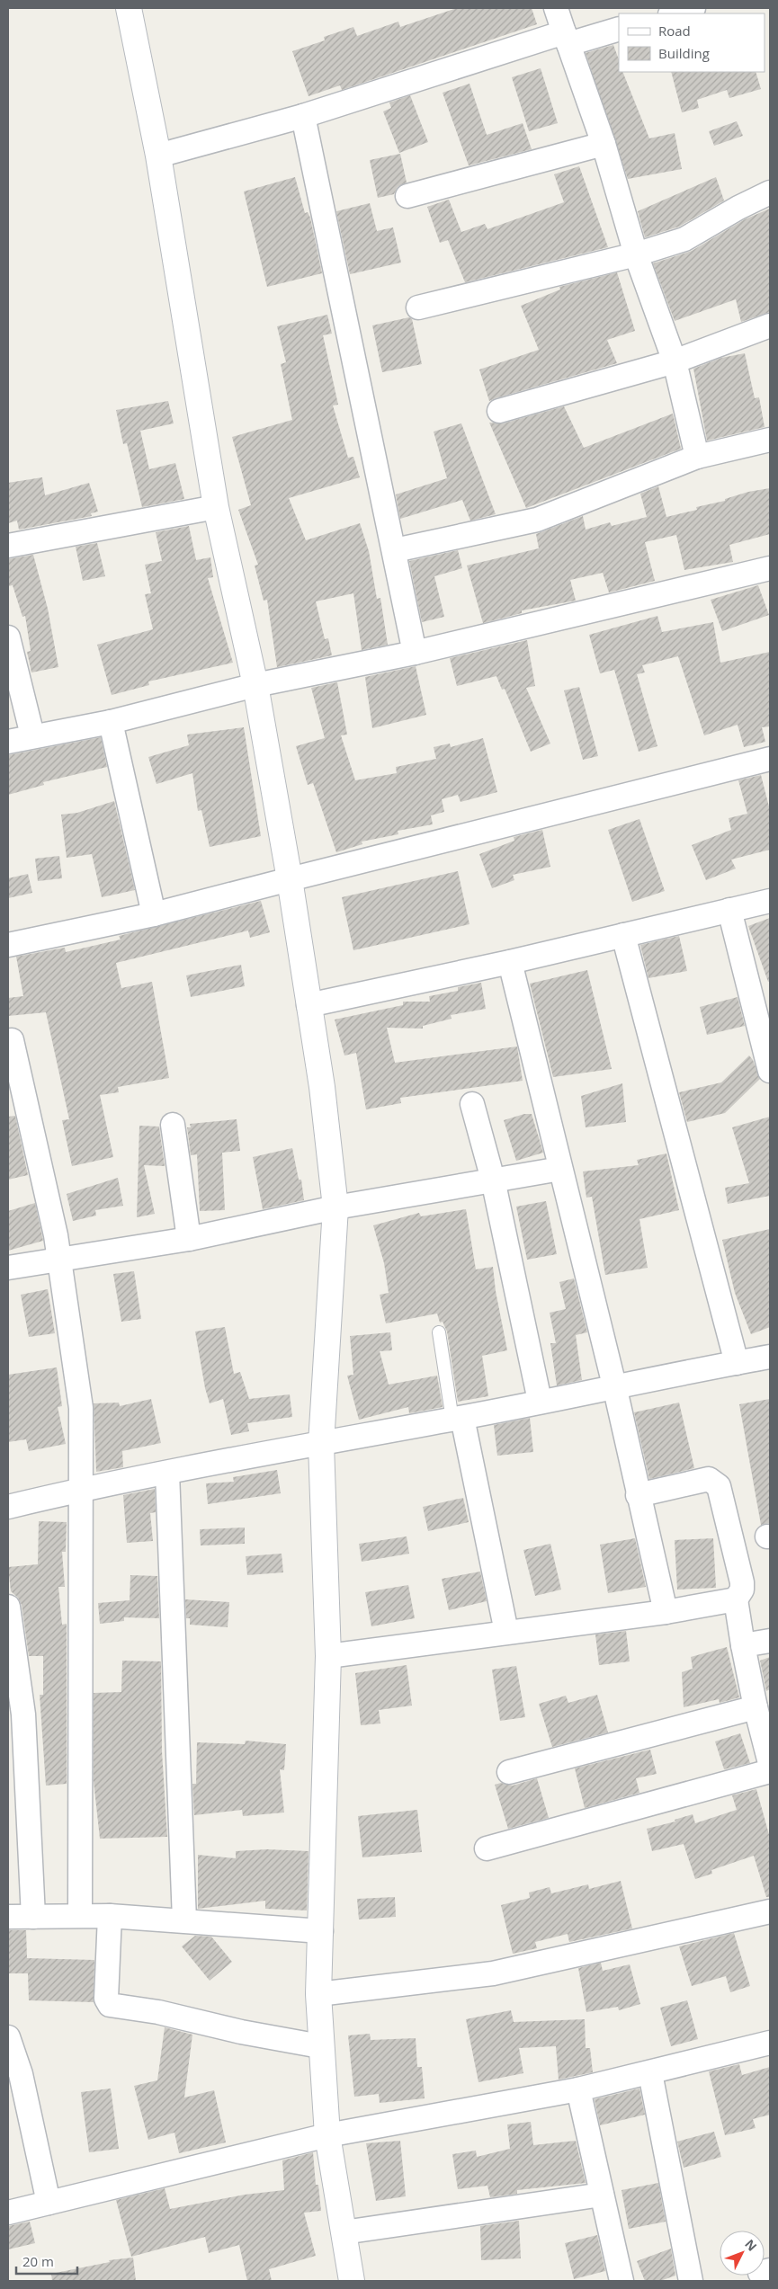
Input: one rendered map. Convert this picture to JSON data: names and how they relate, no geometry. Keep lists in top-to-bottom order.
{
  "legend": ["Road", "Building"],
  "scale_bar": "20 m",
  "north": "top right"
}
